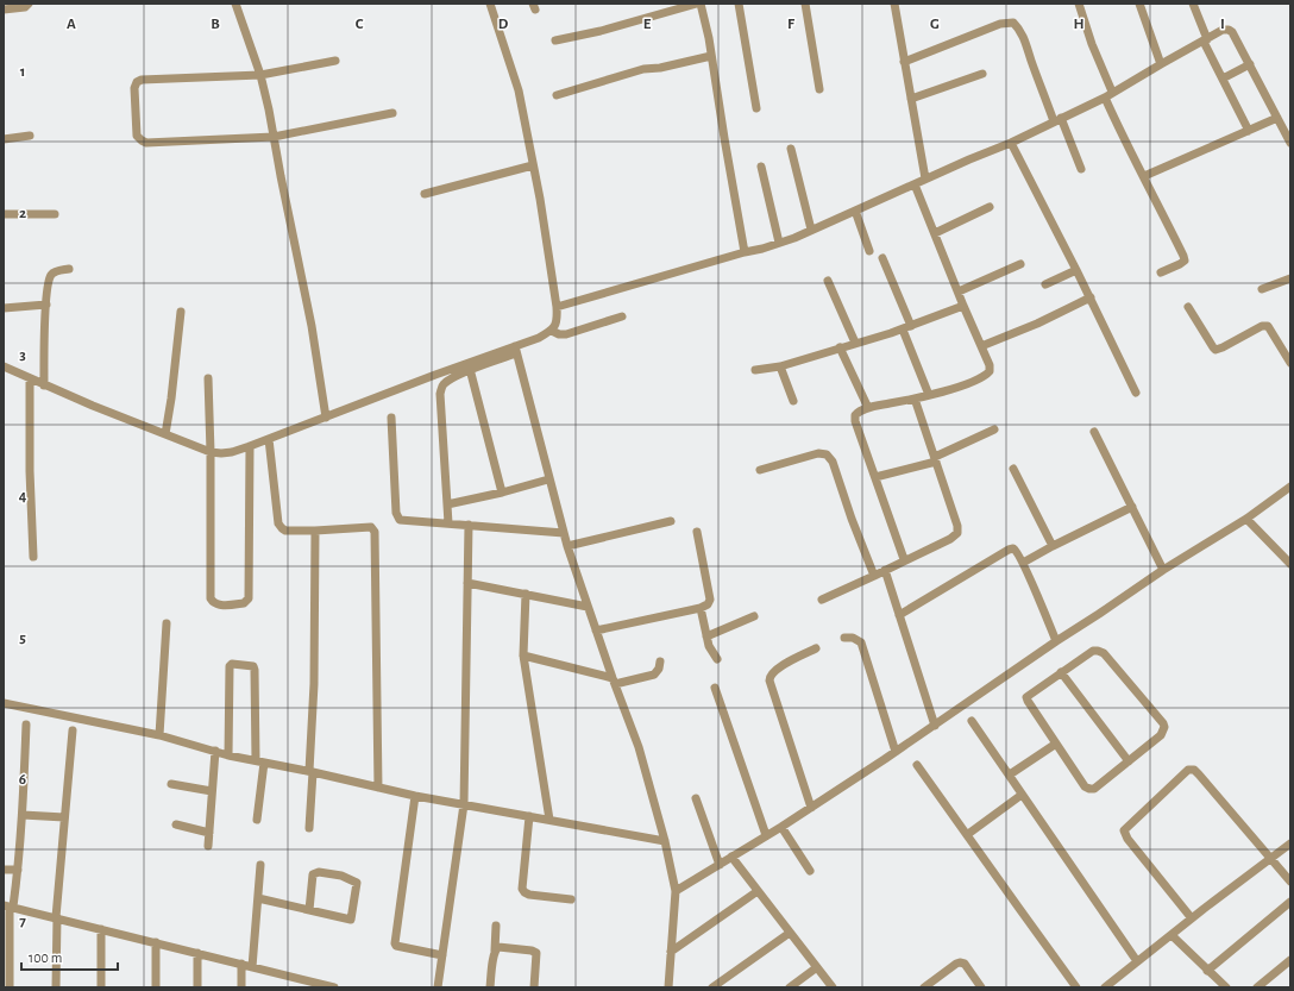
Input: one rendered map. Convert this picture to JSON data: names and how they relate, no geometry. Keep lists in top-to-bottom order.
{
  "scale_bar": "100 m",
  "grid": {
    "columns": [
      "A",
      "B",
      "C",
      "D",
      "E",
      "F",
      "G",
      "H",
      "I"
    ],
    "rows": [
      "1",
      "2",
      "3",
      "4",
      "5",
      "6",
      "7"
    ]
  }
}
